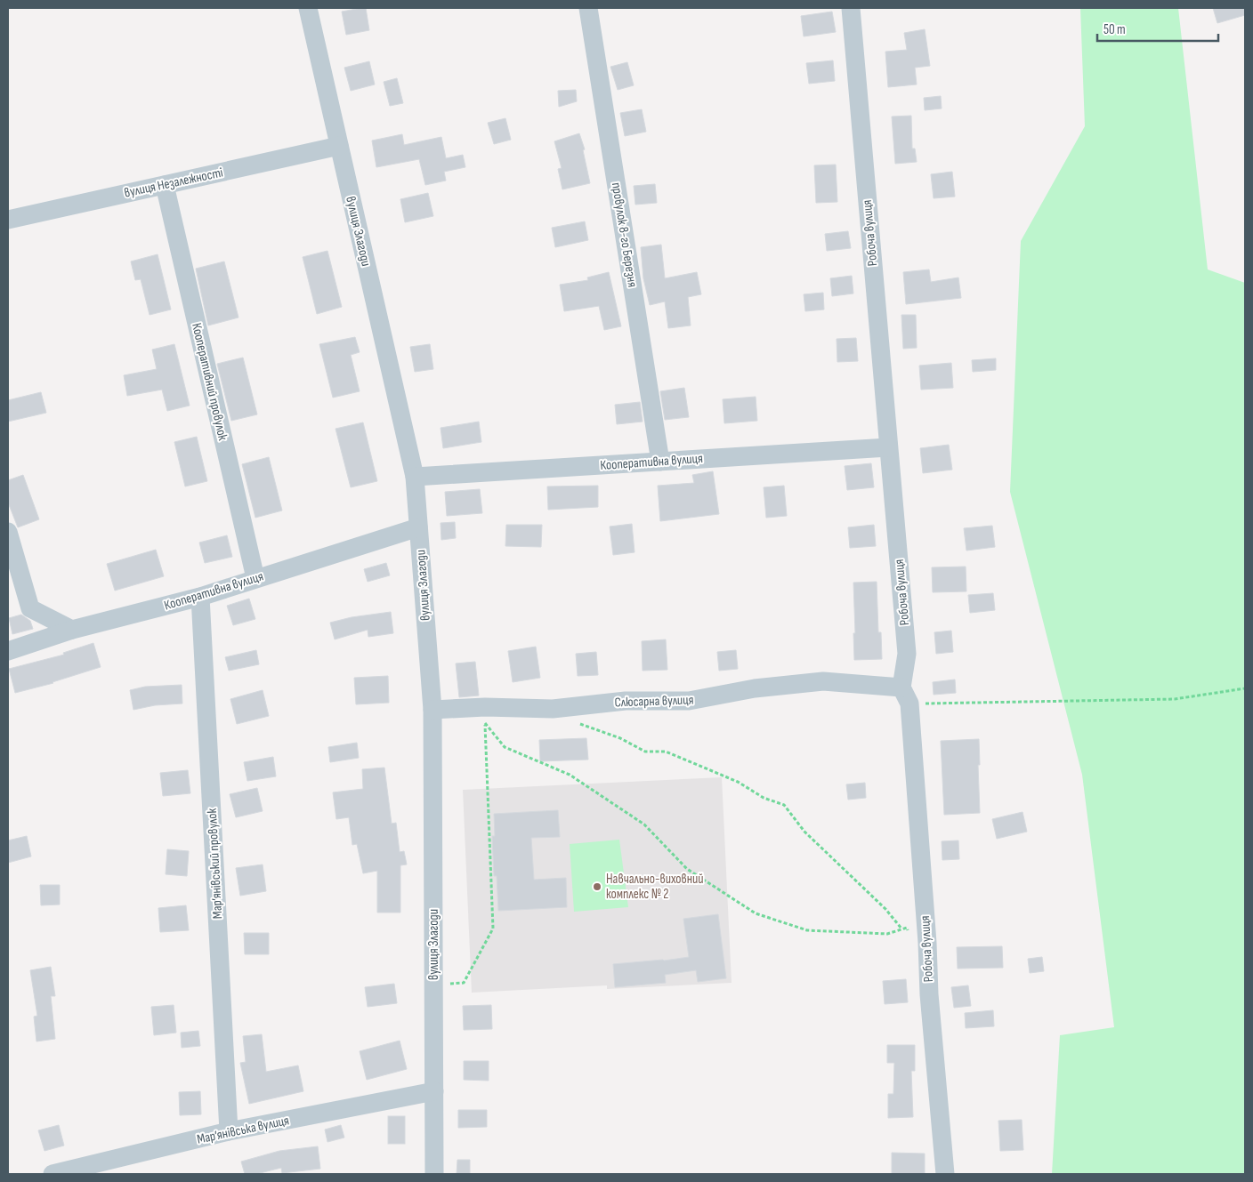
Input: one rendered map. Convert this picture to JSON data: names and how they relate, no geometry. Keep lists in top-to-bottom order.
{
  "streets": {
    "street": [
      "вулиця Незалежності",
      "вулиця Злагоди",
      "Робоча вулиця",
      "провулок 8-го Березня",
      "Кооперативний провулок",
      "Кооперативна вулиця",
      "Слюсарна вулиця",
      "Мар’янівський провулок",
      "Мар’янівська вулиця"
    ]
  },
  "crossings": [
    ["вулиця Незалежності", "вулиця Злагоди"],
    ["вулиця Незалежності", "Кооперативний провулок"],
    ["вулиця Злагоди", "Кооперативна вулиця"],
    ["вулиця Злагоди", "Слюсарна вулиця"],
    ["вулиця Злагоди", "Мар’янівська вулиця"],
    ["Робоча вулиця", "Кооперативна вулиця"],
    ["Робоча вулиця", "Слюсарна вулиця"],
    ["провулок 8-го Березня", "Кооперативна вулиця"],
    ["Кооперативний провулок", "Кооперативна вулиця"],
    ["Кооперативна вулиця", "Мар’янівський провулок"],
    ["Мар’янівський провулок", "Мар’янівська вулиця"]
  ],
  "places": ["Навчально-виховний комплекс № 2"],
  "scale_bar": "50 m"
}
